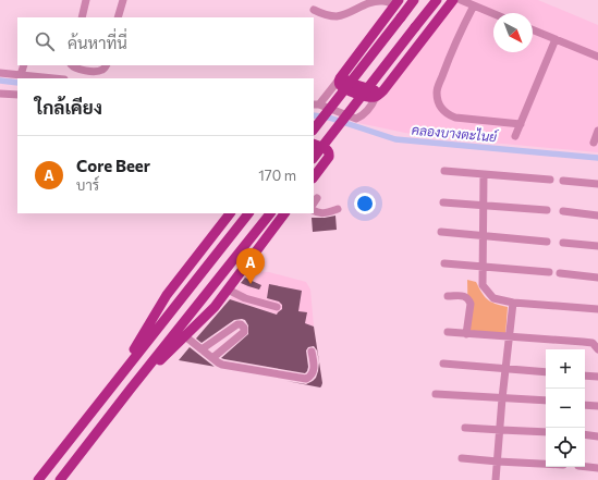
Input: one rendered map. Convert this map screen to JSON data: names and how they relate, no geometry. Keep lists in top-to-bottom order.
{
  "water": ["คลองบางตะไนย์"],
  "north": "bottom right",
  "page": {
    "search": "ค้นหาที่นี่",
    "heading": "ใกล้เคียง",
    "list": [
      {
        "mark": "A",
        "name": "Core Beer",
        "note": "บาร์",
        "value": "170 m"
      }
    ],
    "pins": "A",
    "map_buttons": ["+", "−"]
  }
}
